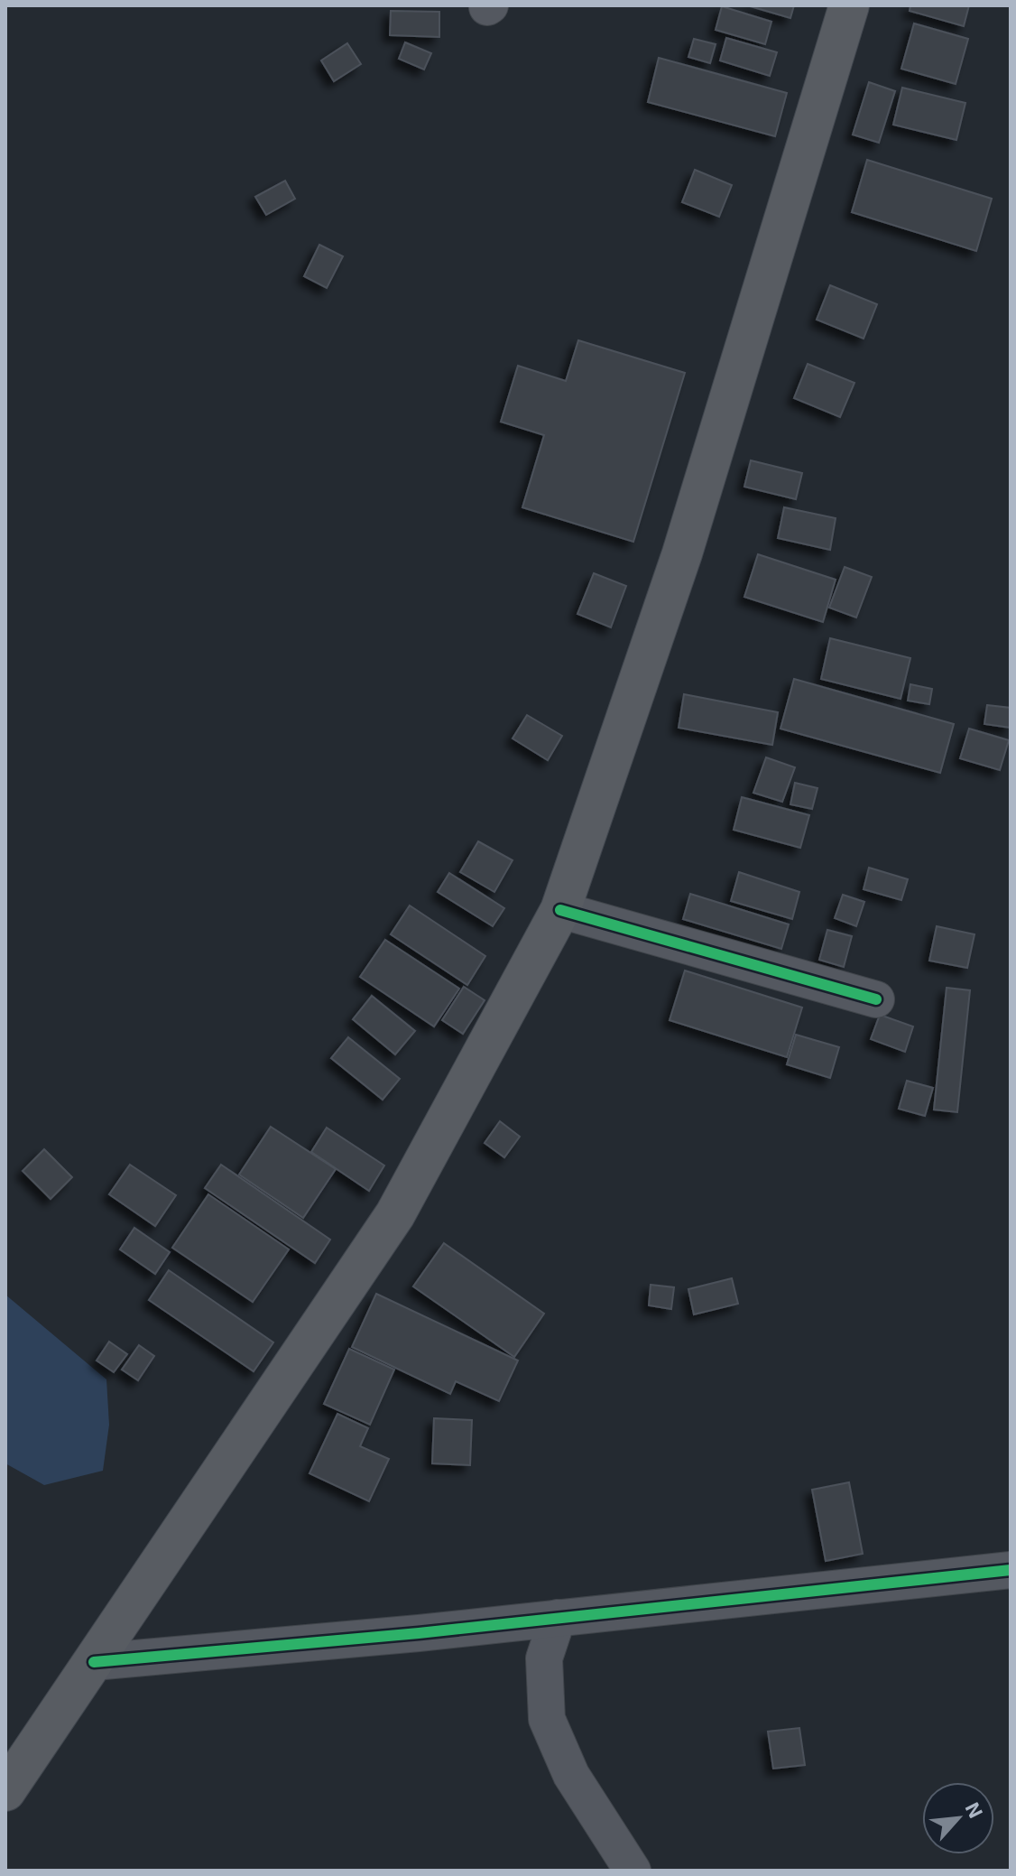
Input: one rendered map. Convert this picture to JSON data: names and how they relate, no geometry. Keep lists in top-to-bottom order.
{
  "north": "top right"
}
